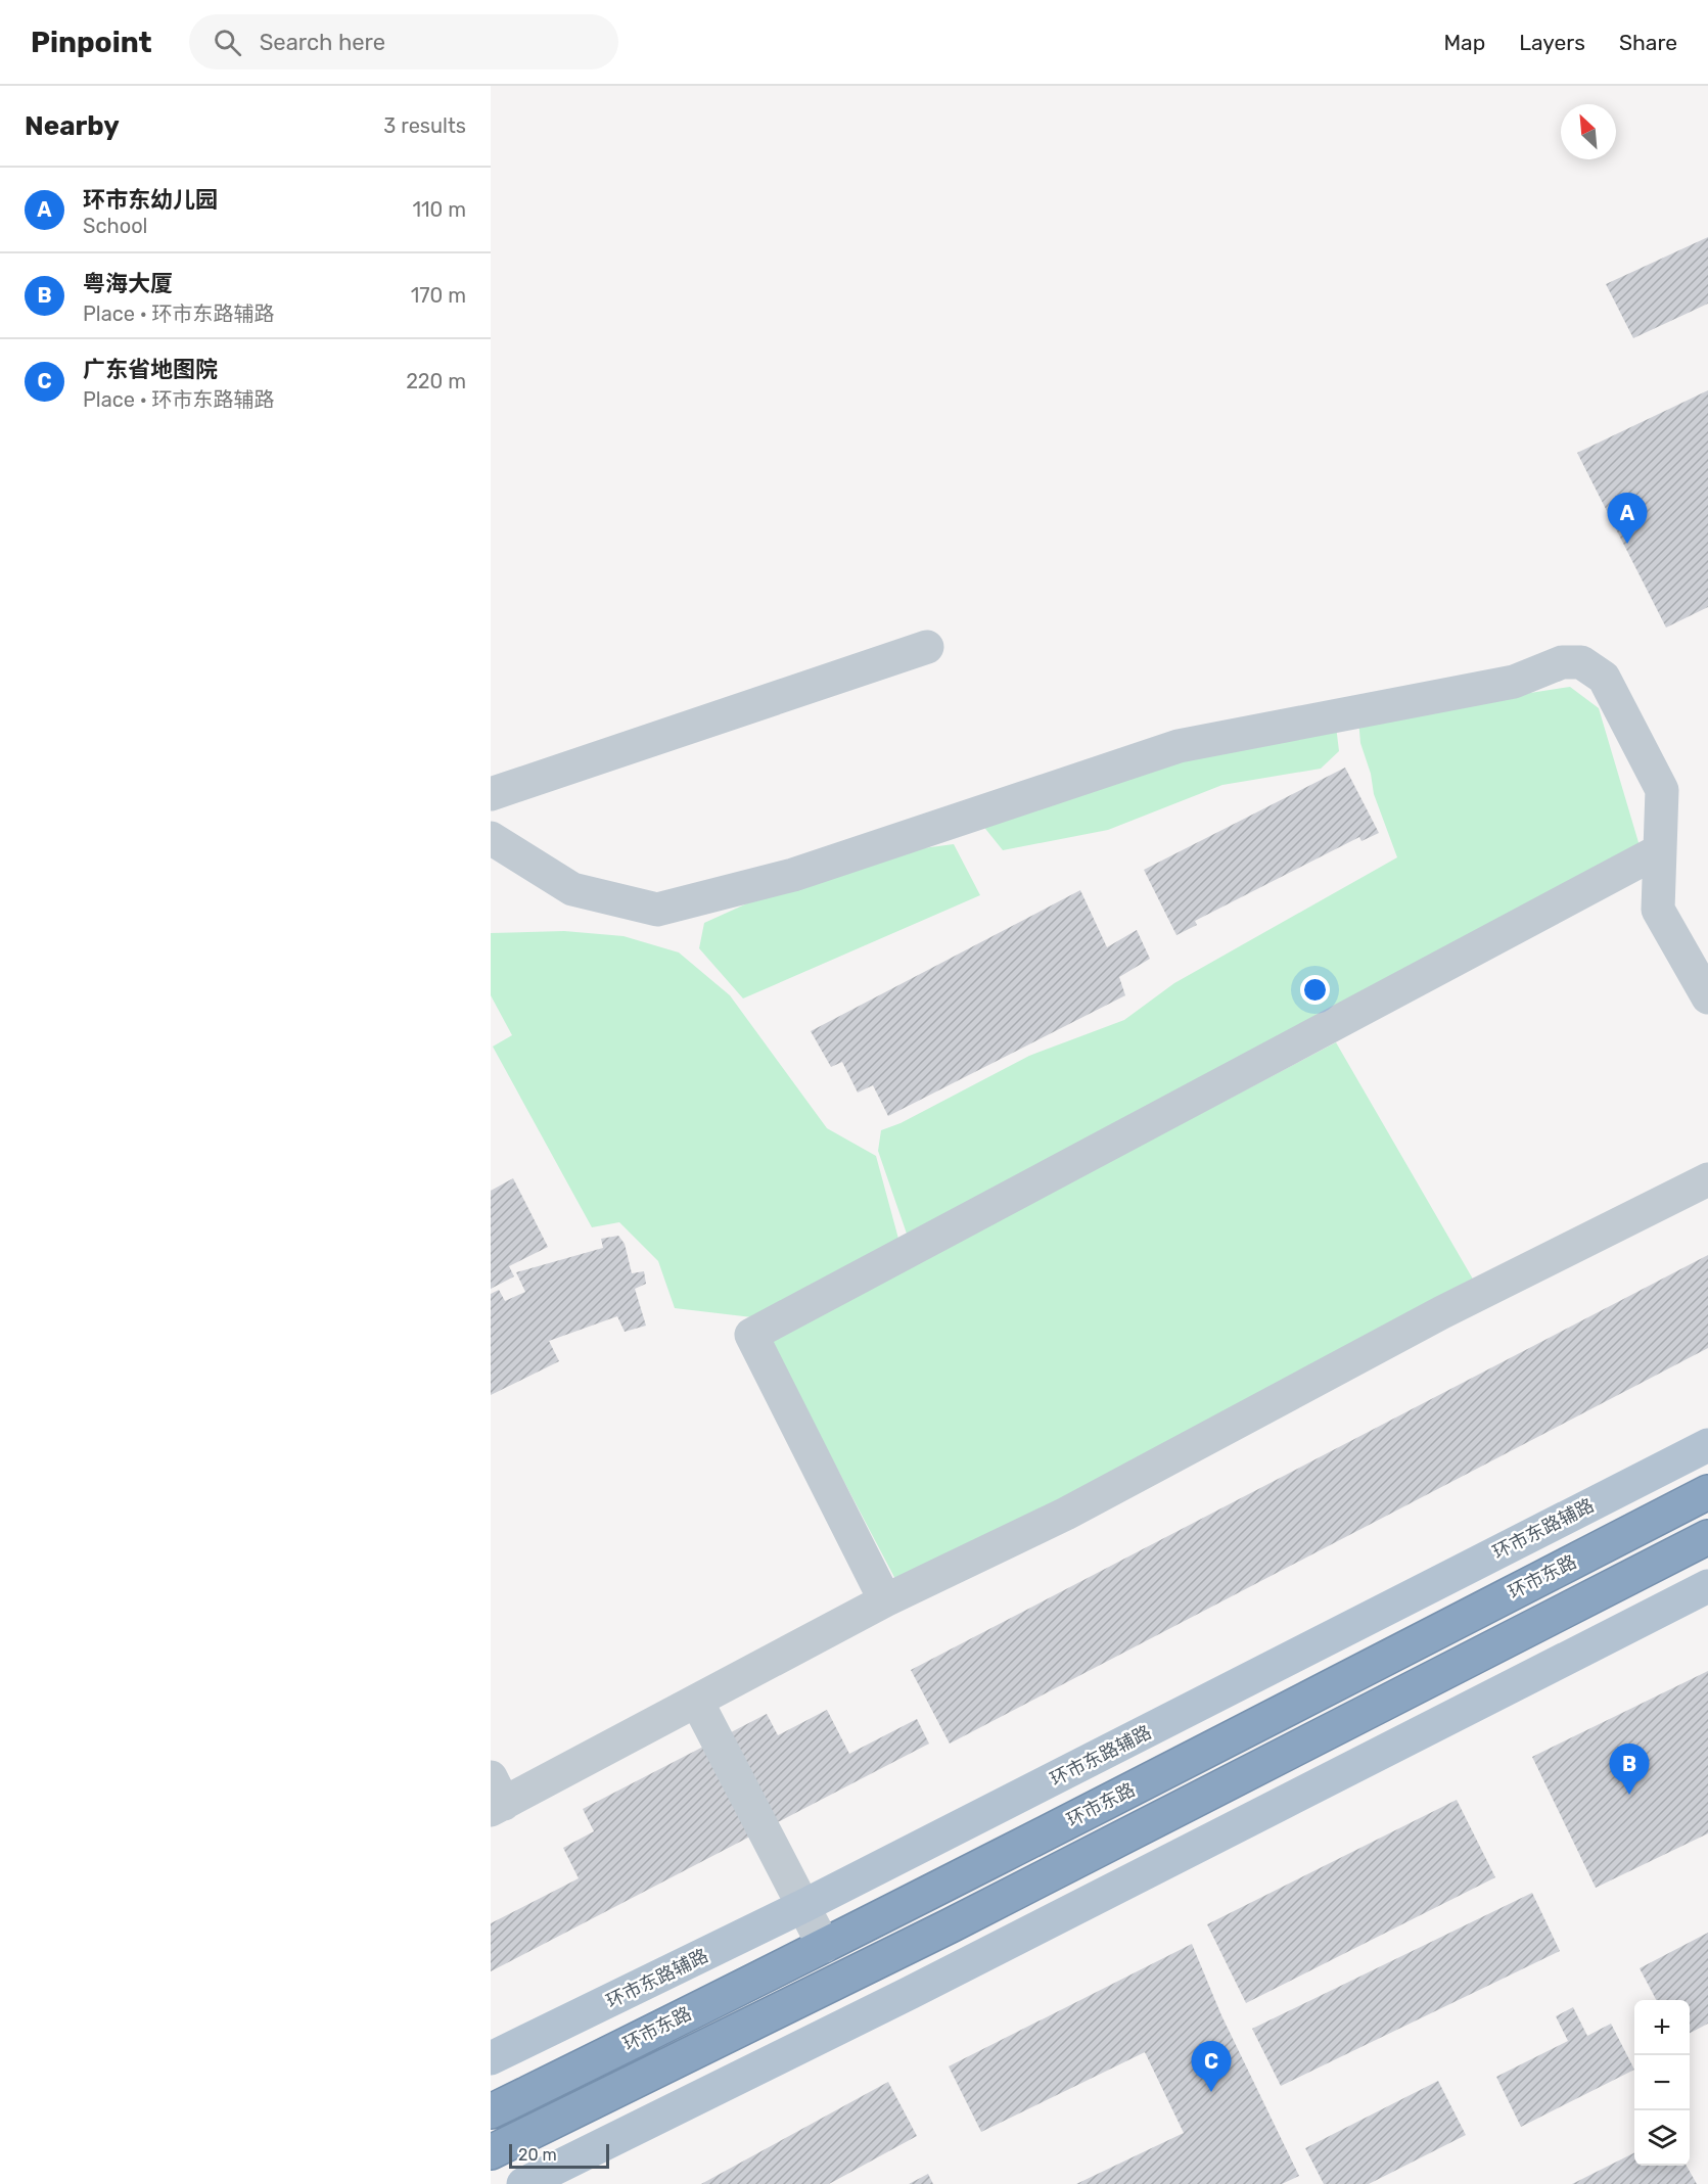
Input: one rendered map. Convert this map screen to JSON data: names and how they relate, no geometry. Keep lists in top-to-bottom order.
{
  "streets": {
    "highway": ["环市东路"],
    "main road": ["环市东路辅路"]
  },
  "scale_bar": "20 m",
  "north": "top left",
  "page": {
    "header": "Pinpoint",
    "search": "Search here",
    "nav": ["Map", "Layers", "Share"],
    "heading": ["Nearby", "3 results"],
    "list": [
      {
        "mark": "A",
        "name": "环市东幼儿园",
        "note": "School",
        "value": "110 m"
      },
      {
        "mark": "B",
        "name": "粤海大厦",
        "note": "Place · 环市东路辅路",
        "value": "170 m"
      },
      {
        "mark": "C",
        "name": "广东省地图院",
        "note": "Place · 环市东路辅路",
        "value": "220 m"
      }
    ],
    "pins": ["A", "B", "C"],
    "map_buttons": ["+", "−"],
    "scale": "20 m"
  }
}
